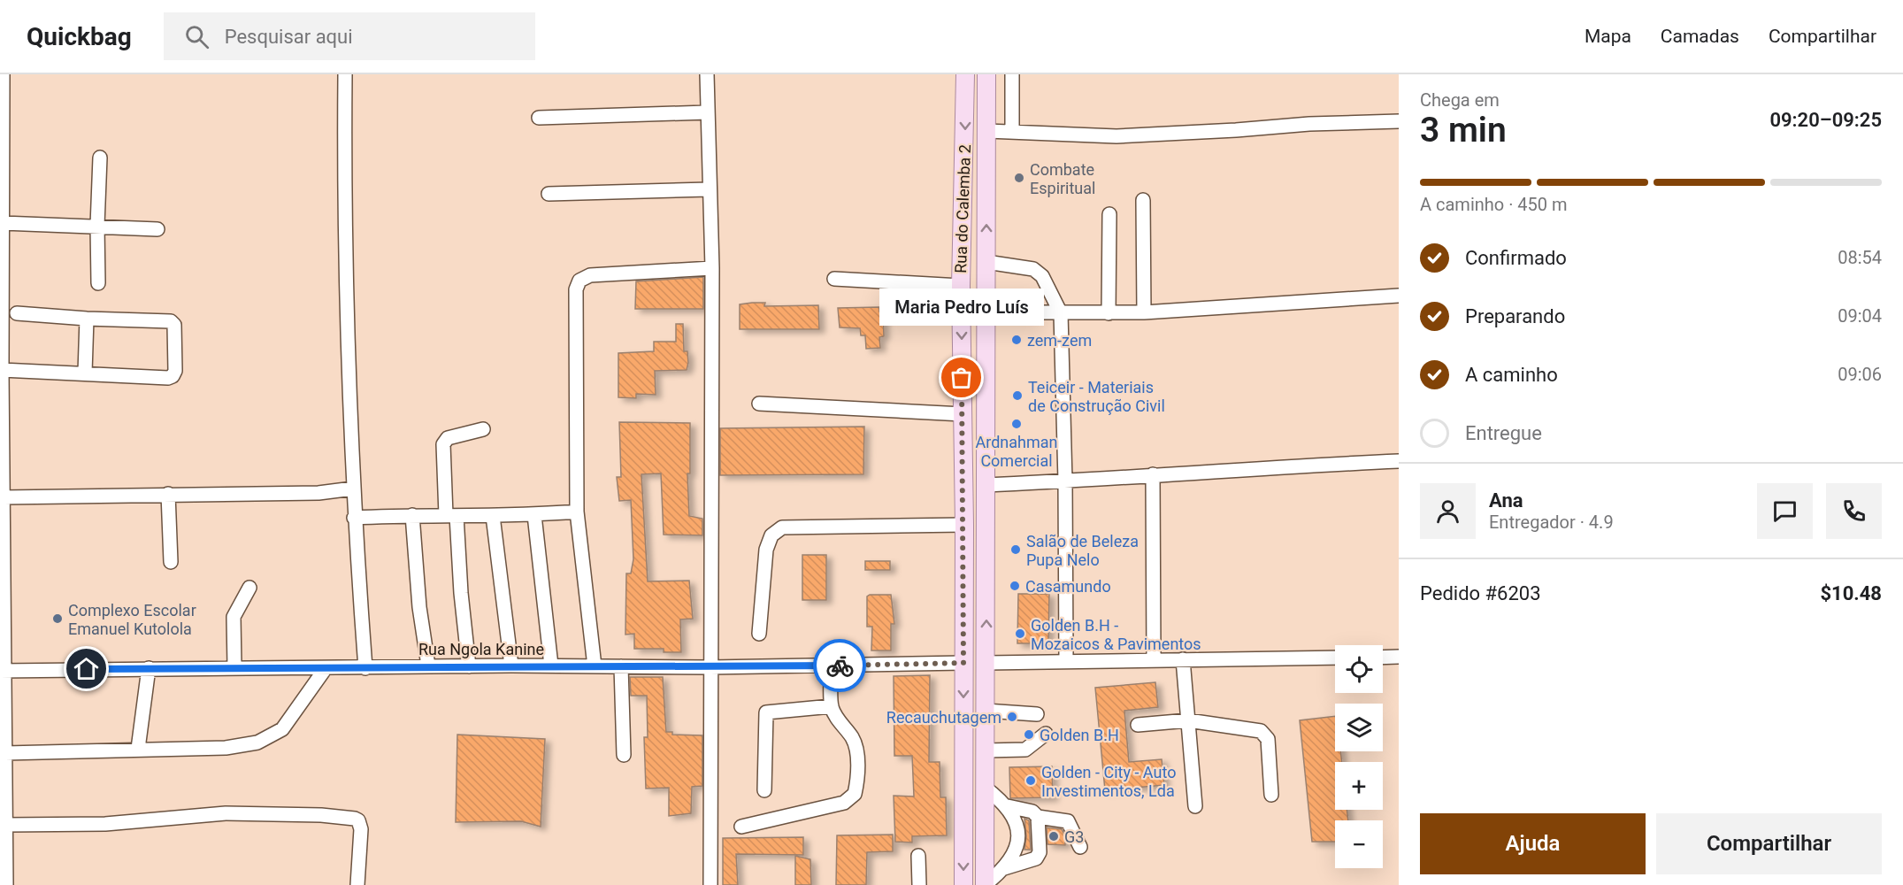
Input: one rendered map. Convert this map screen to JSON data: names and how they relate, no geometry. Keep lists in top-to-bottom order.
{
  "streets": {
    "main road": ["Rua do Calemba 2"],
    "street": ["Rua Ngola Kanine"]
  },
  "crossings": [
    ["Rua do Calemba 2", "Rua Ngola Kanine"]
  ],
  "places": [
    "Combate Espiritual",
    "zem-zem",
    "Maria Pedro Luís",
    "Teiceir - Materiais de Construção Civil",
    "Ardnahman Comercial",
    "Salão de Beleza Pupa Nelo",
    "Casamundo",
    "Complexo Escolar Emanuel Kutolola",
    "Golden B.H - Mozaicos & Pavimentos",
    "Recauchutagem",
    "Golden B.H",
    "Golden - City - Auto Investimentos, Lda",
    "G3"
  ],
  "page": {
    "header": "Quickbag",
    "search": "Pesquisar aqui",
    "nav": ["Mapa", "Camadas", "Compartilhar"],
    "heading": ["3 min", "Chega em", "09:20–09:25"],
    "panel": [
      "Ana",
      "Entregador · 4.9",
      "Pedido #6203",
      "$10.48"
    ],
    "bar": "A caminho · 450 m",
    "list": [
      ["Confirmado", "08:54"],
      ["Preparando", "09:04"],
      ["A caminho", "09:06"],
      "Entregue"
    ],
    "bubble": "Maria Pedro Luís",
    "map_buttons": ["+", "−"],
    "buttons": ["Ajuda", "Compartilhar"]
  }
}
